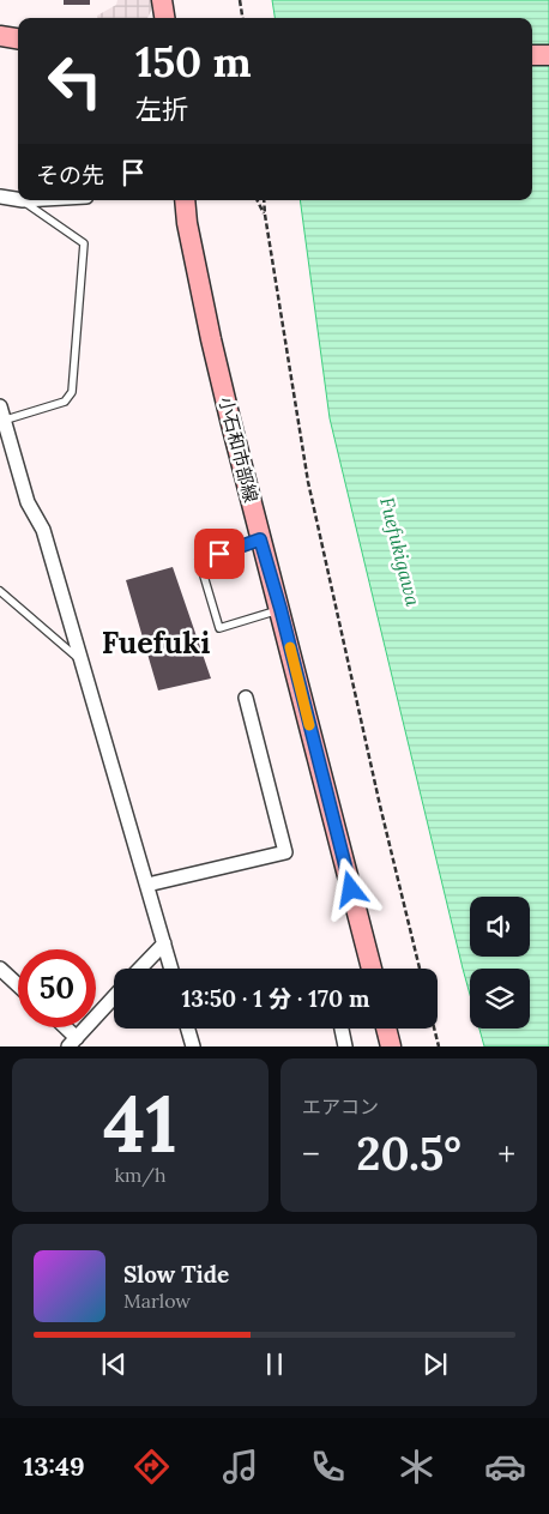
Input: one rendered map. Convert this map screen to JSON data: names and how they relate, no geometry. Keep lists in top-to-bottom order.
{
  "streets": {
    "main road": ["小石和市部線"]
  },
  "districts": ["Fuefuki"],
  "water": ["Fuefukigawa"],
  "page": {
    "turn": ["150 m", "左折"],
    "then": "その先",
    "limit": "50",
    "trip": "13:50 · 1 分 · 170 m",
    "tile": [
      ["41", "km/h"],
      "エアコン"
    ],
    "heat": ["−", "20.5°", "+"],
    "song": ["Slow Tide", "Marlow"],
    "tabs": "13:49"
  }
}
